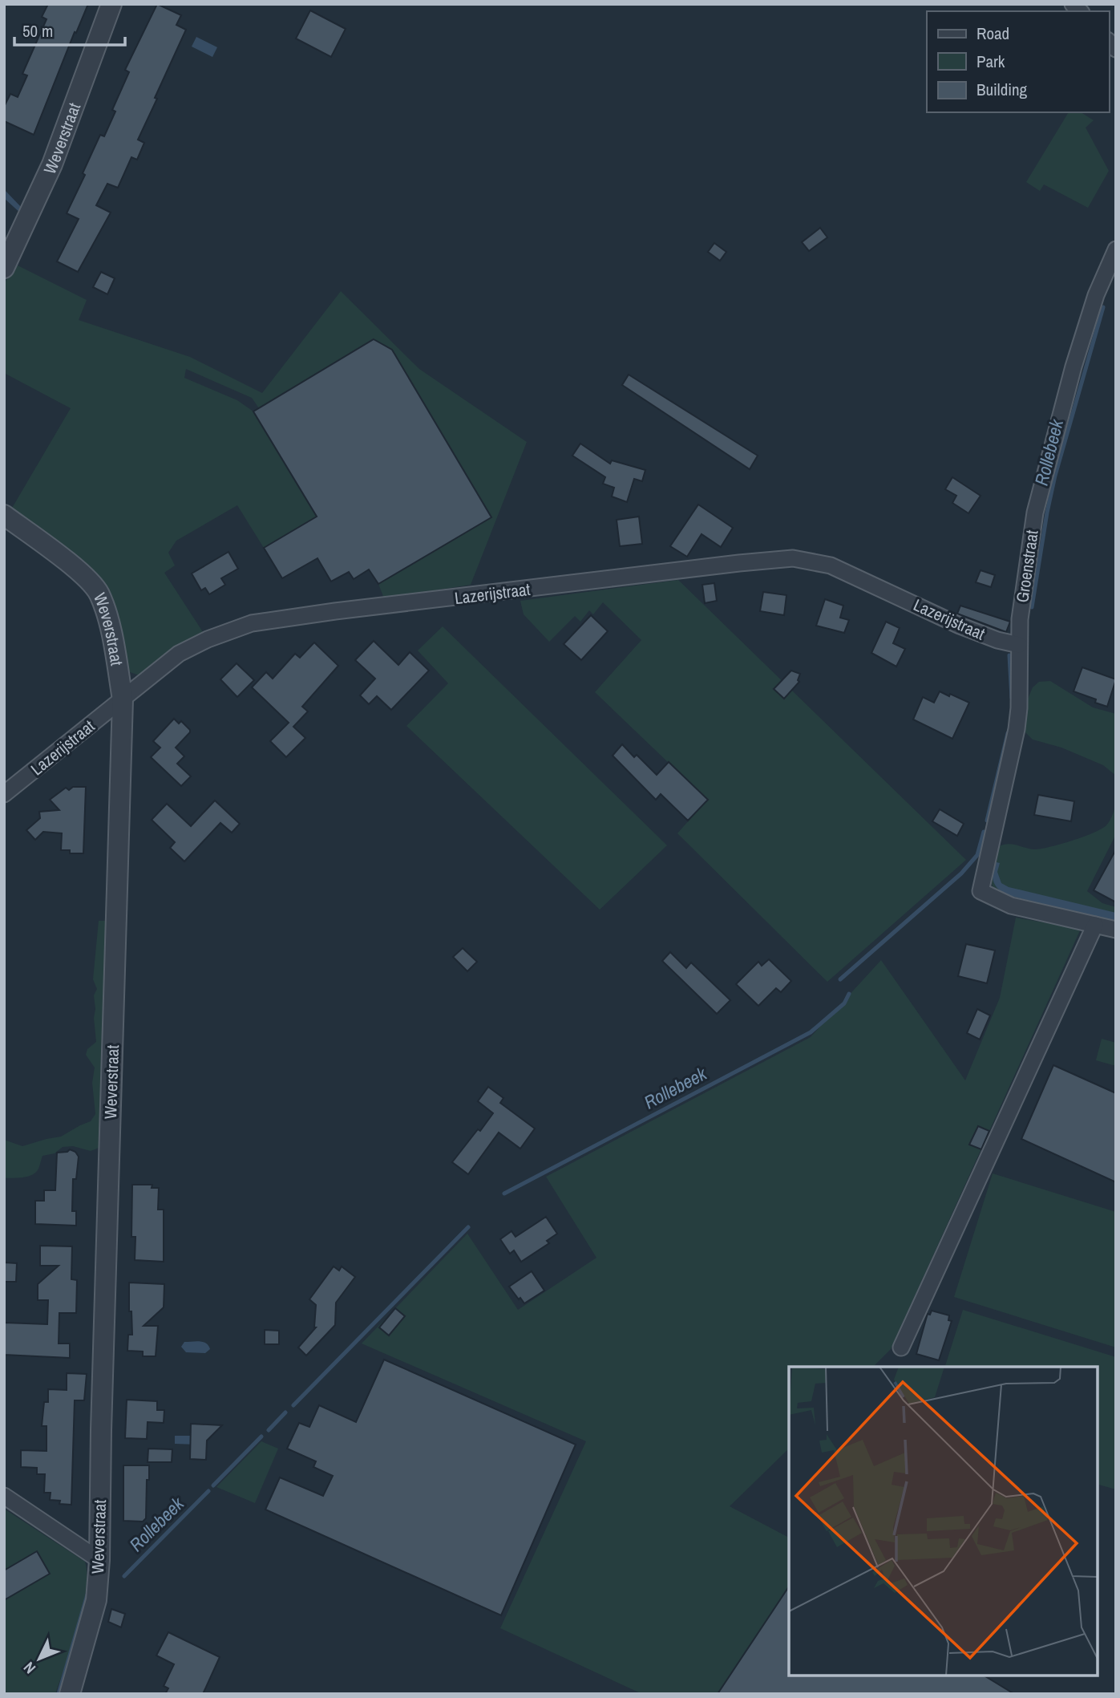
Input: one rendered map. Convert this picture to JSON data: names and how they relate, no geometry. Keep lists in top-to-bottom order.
{
  "streets": {
    "street": ["Weverstraat", "Groenstraat", "Lazerijstraat"]
  },
  "crossings": [
    ["Weverstraat", "Lazerijstraat"],
    ["Groenstraat", "Lazerijstraat"]
  ],
  "water": ["Rollebeek"],
  "legend": ["Road", "Park", "Building"],
  "scale_bar": "50 m",
  "north": "bottom left"
}
